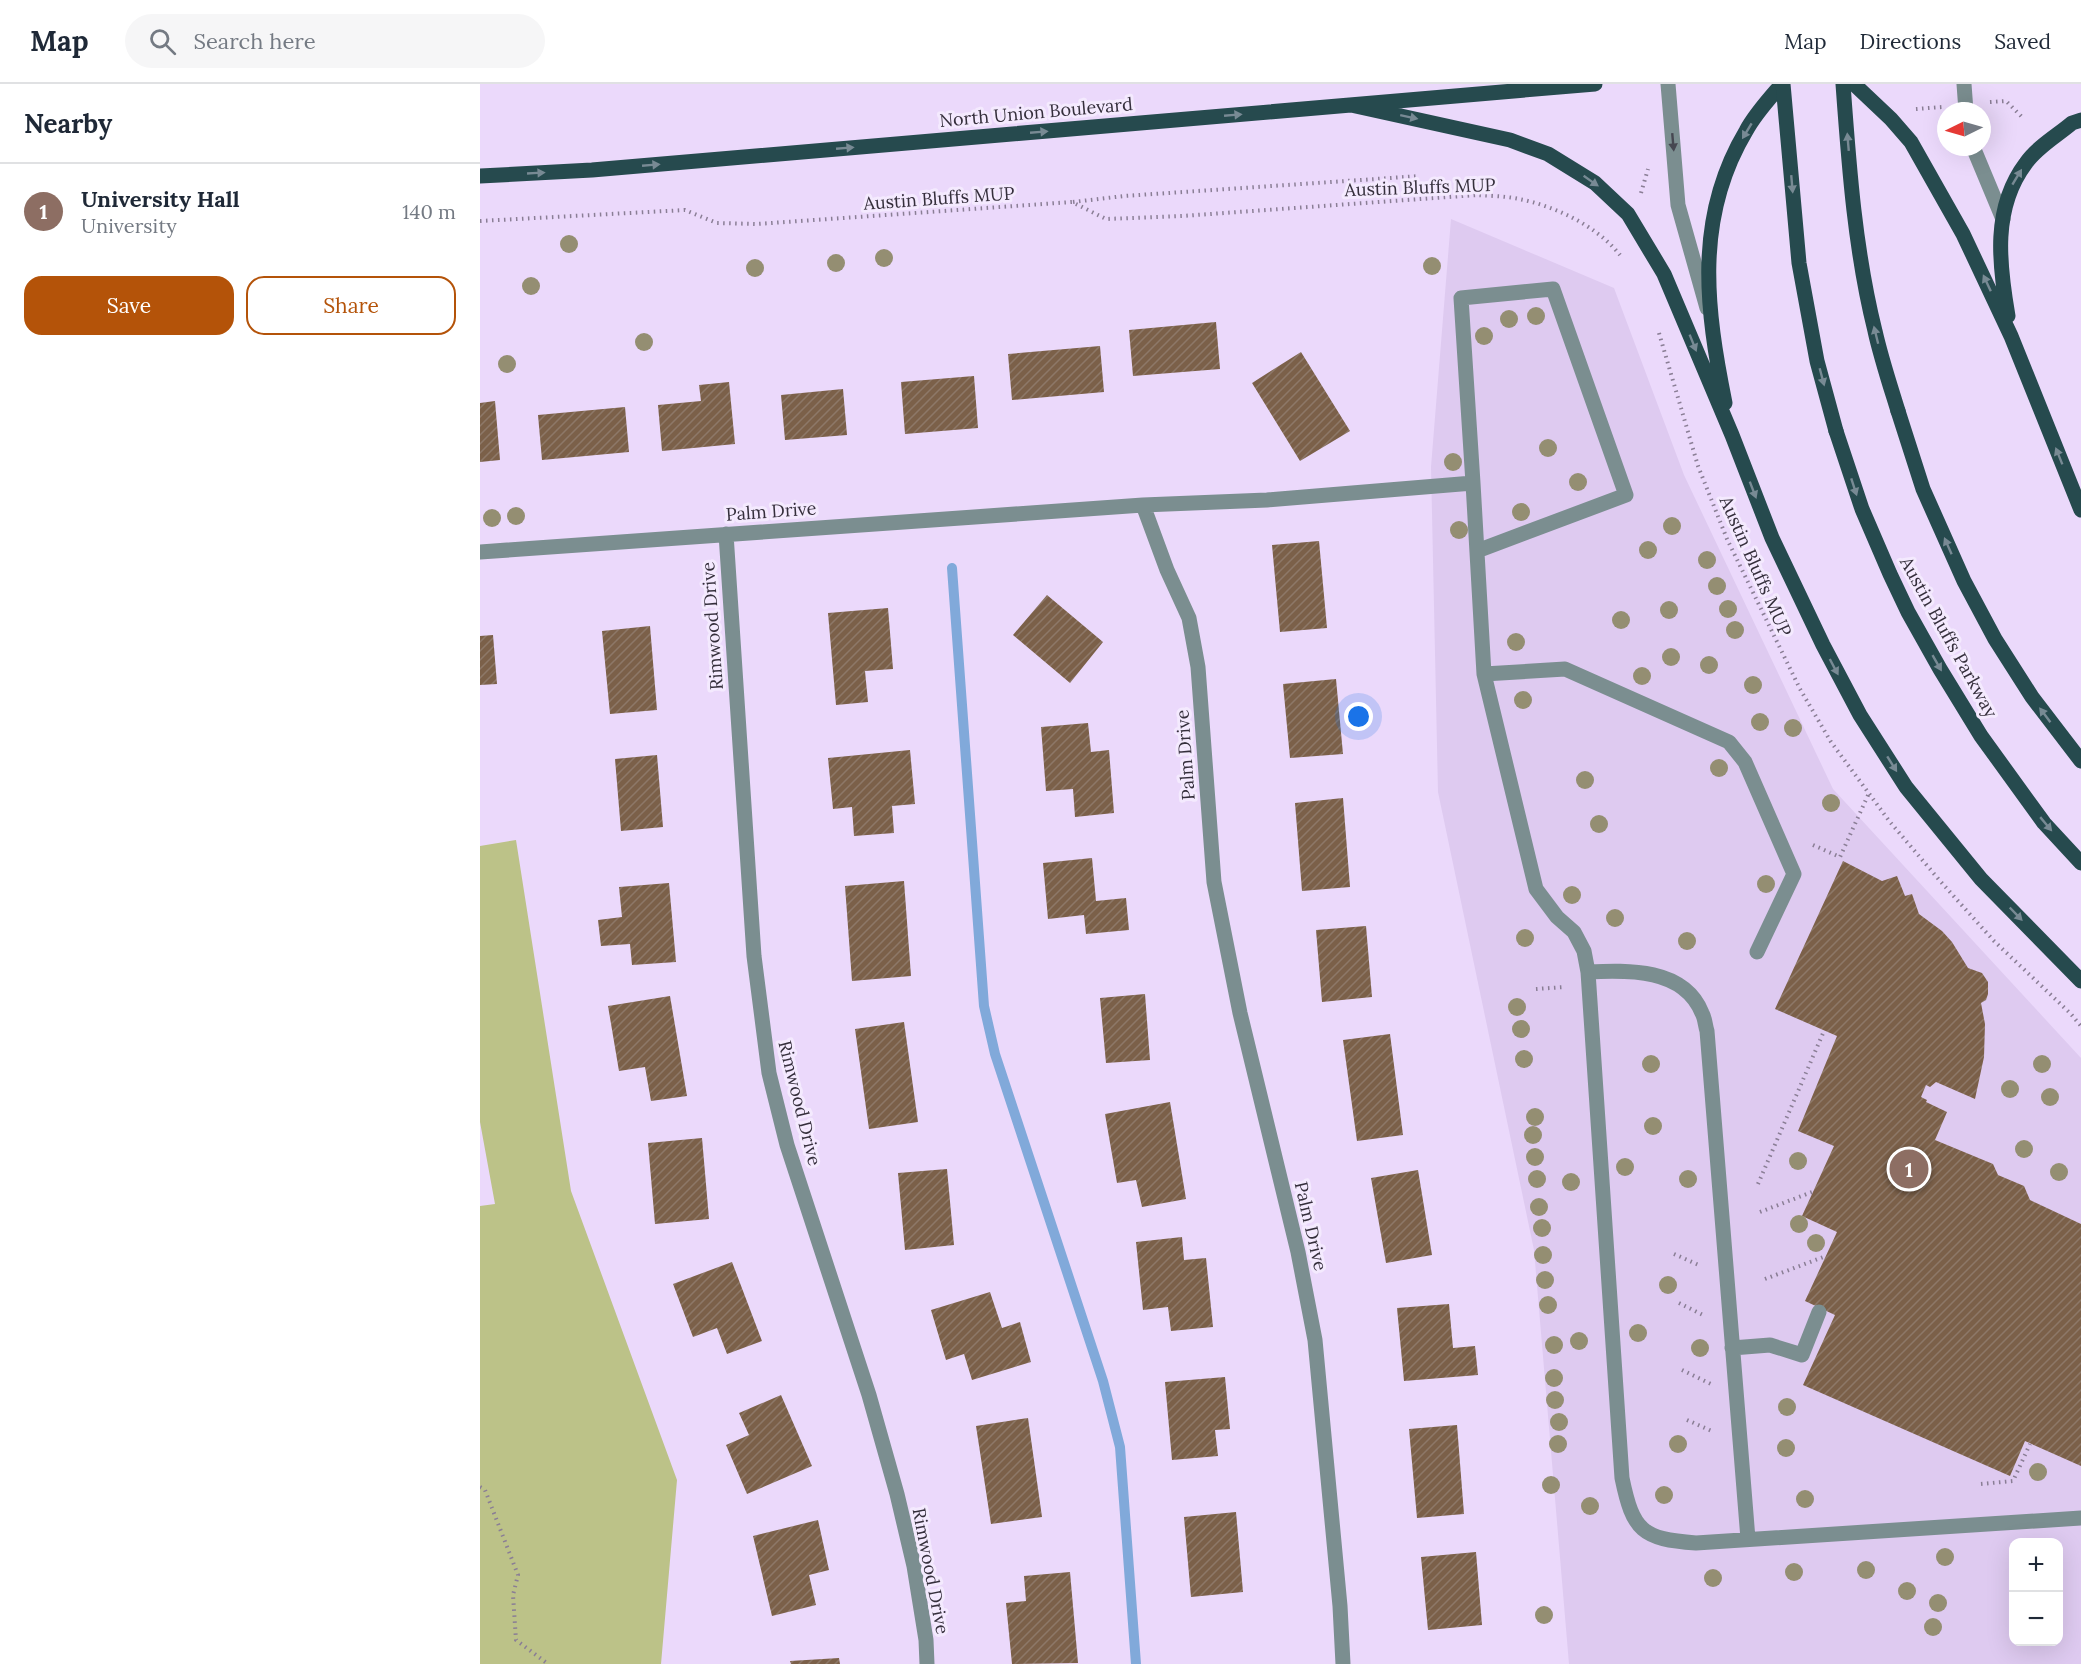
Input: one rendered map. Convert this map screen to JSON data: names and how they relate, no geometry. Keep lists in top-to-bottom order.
{
  "streets": {
    "main road": ["North Union Boulevard", "Austin Bluffs Parkway"],
    "street": ["Palm Drive", "Rimwood Drive"],
    "path": ["Austin Bluffs MUP"]
  },
  "crossings": [
    ["Palm Drive", "Rimwood Drive"]
  ],
  "one_way": ["North Union Boulevard"],
  "north": "left",
  "page": {
    "header": "Map",
    "search": "Search here",
    "nav": ["Map", "Directions", "Saved"],
    "heading": "Nearby",
    "list": [
      {
        "mark": "1",
        "name": "University Hall",
        "note": "University",
        "value": "140 m"
      }
    ],
    "buttons": ["Save", "Share"],
    "pins": "1",
    "map_buttons": ["+", "−"]
  }
}
